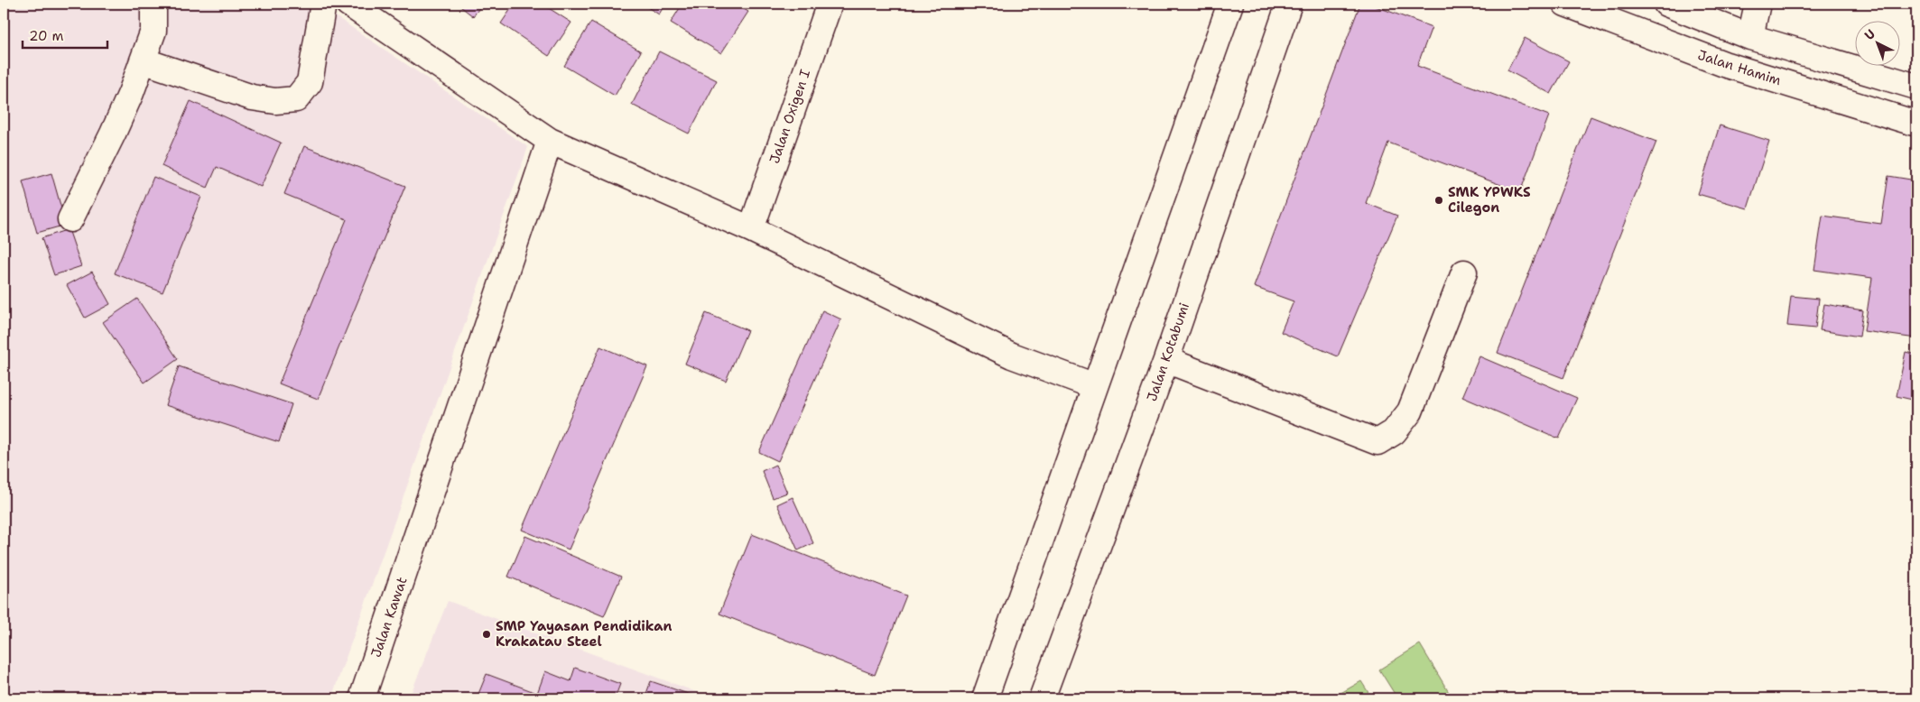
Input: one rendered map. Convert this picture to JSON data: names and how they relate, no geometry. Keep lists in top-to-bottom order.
{
  "streets": {
    "street": [
      "Jalan Hamim",
      "Jalan Oxigen I",
      "Jalan Kotabumi",
      "Jalan Kawat"
    ]
  },
  "places": ["SMK YPWKS Cilegon", "SMP Yayasan Pendidikan Krakatau Steel"],
  "scale_bar": "20 m",
  "north": "top left"
}
